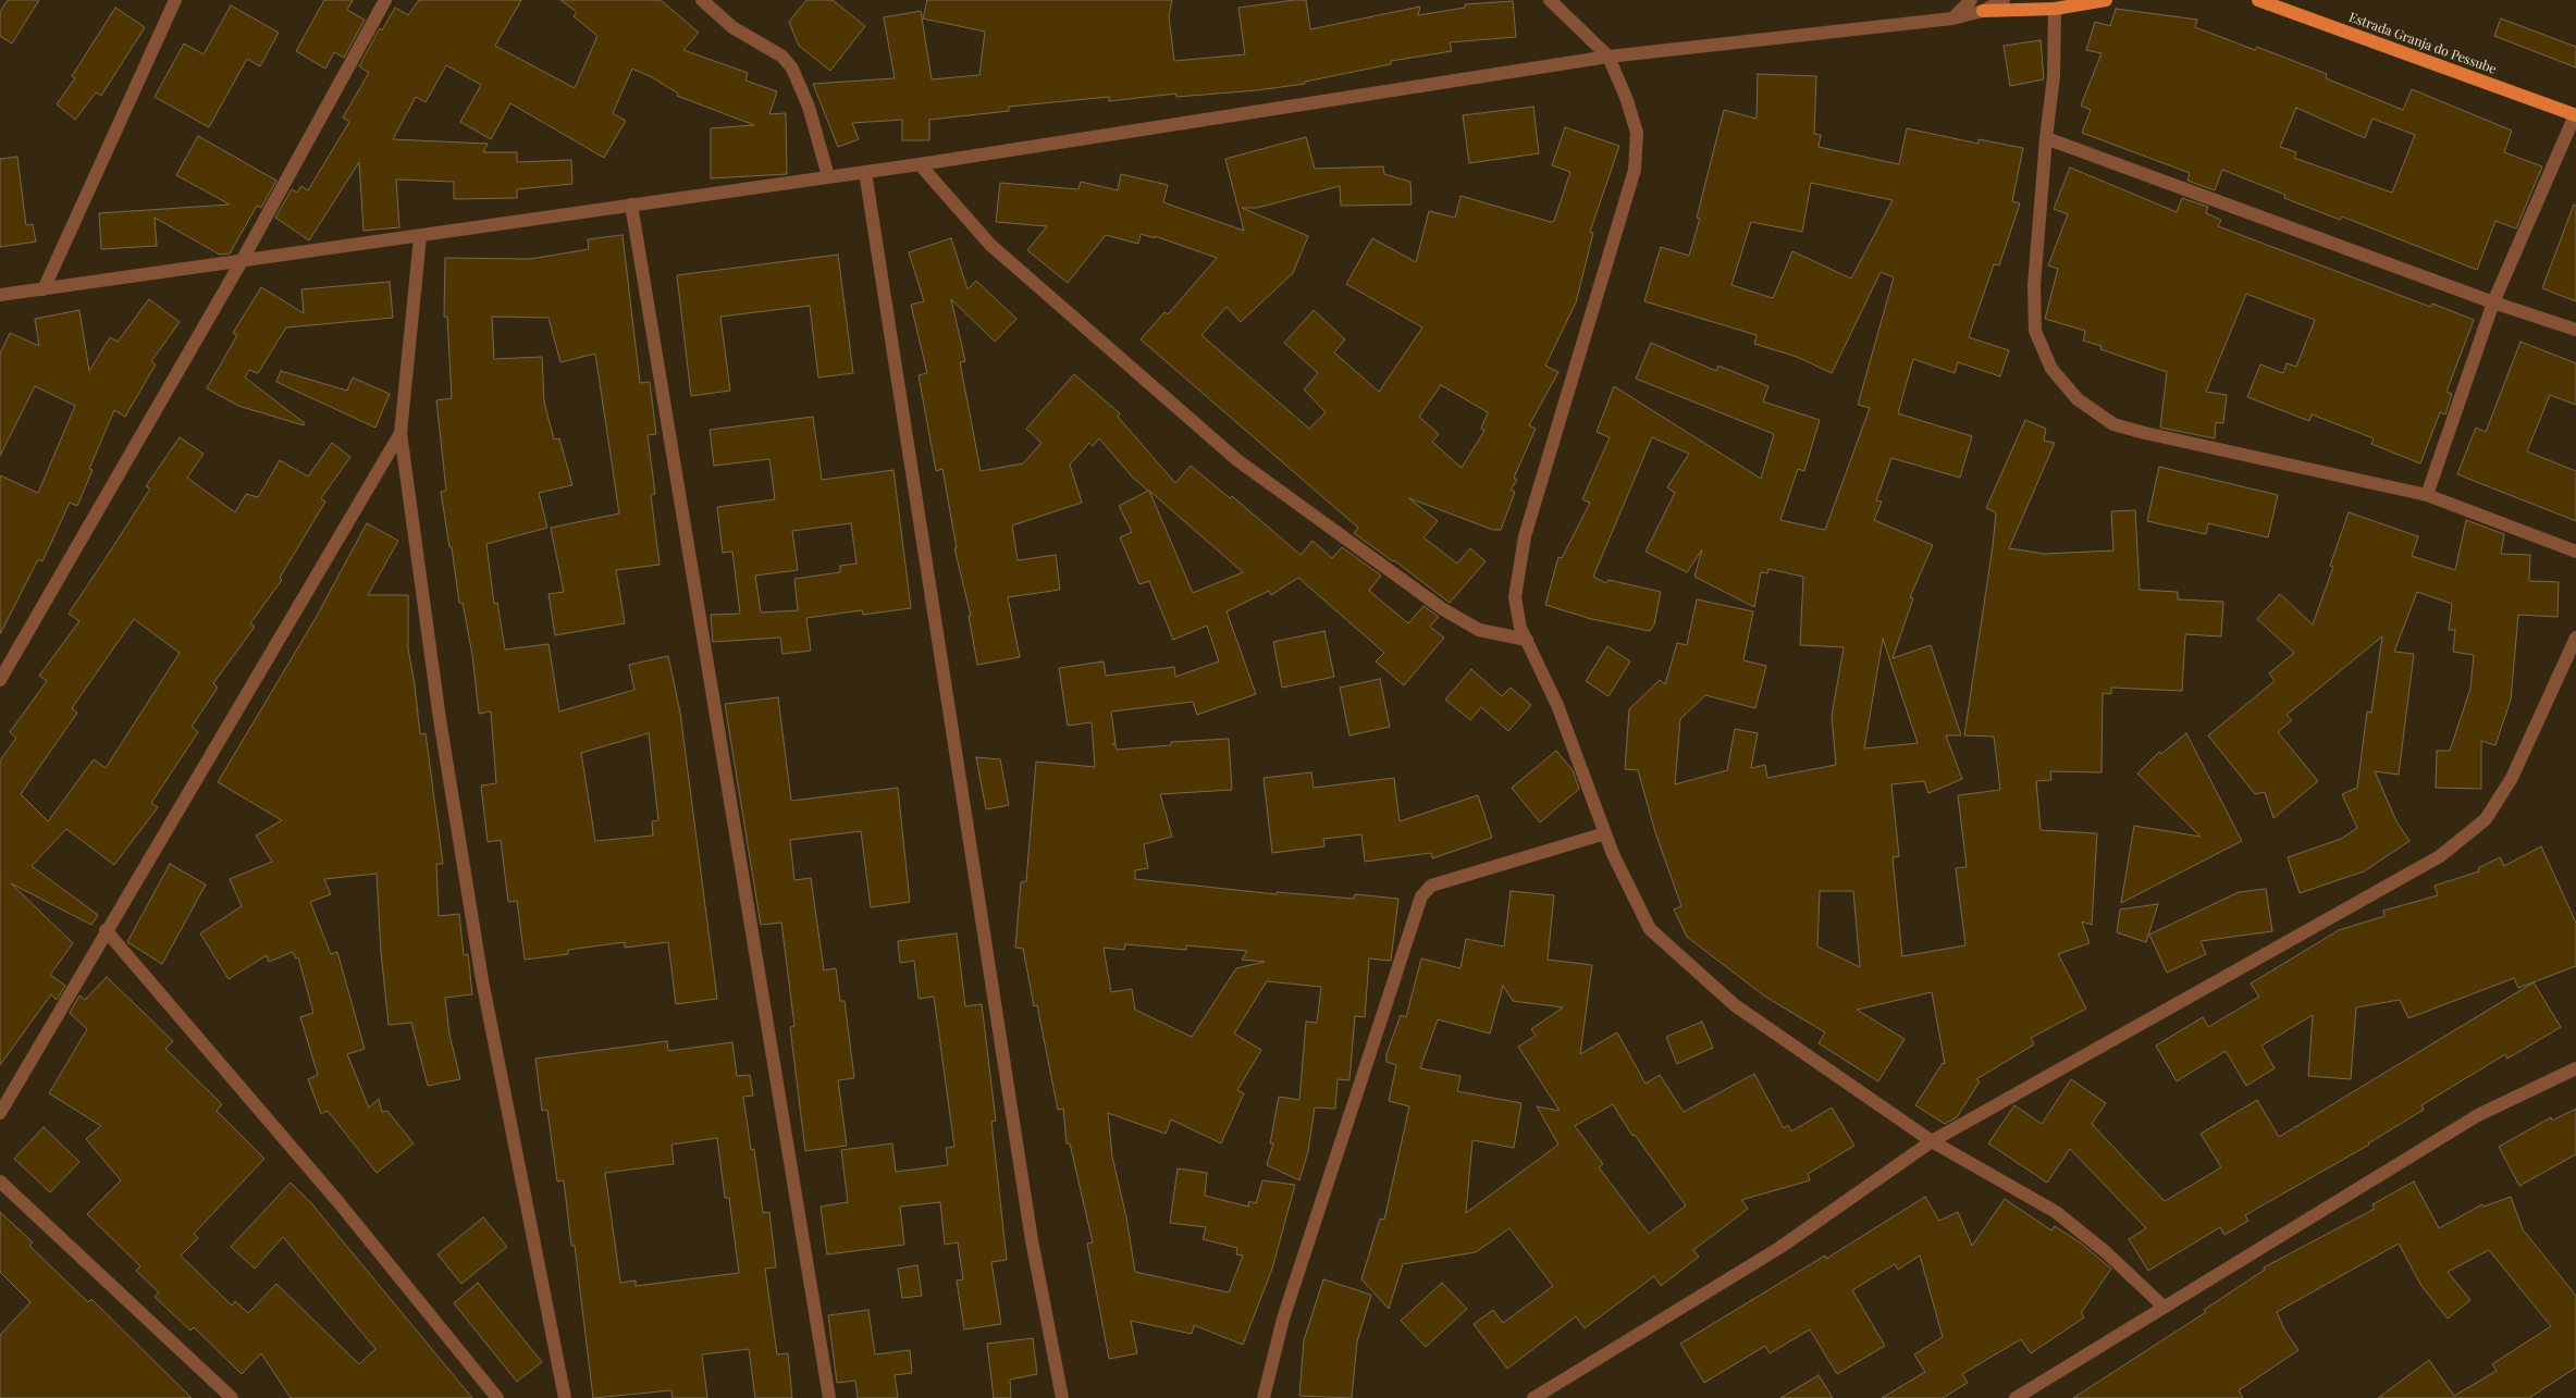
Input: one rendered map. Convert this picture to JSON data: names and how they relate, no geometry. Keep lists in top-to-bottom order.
{
  "streets": {
    "main road": ["Estrada Granja do Pessube"]
  }
}
